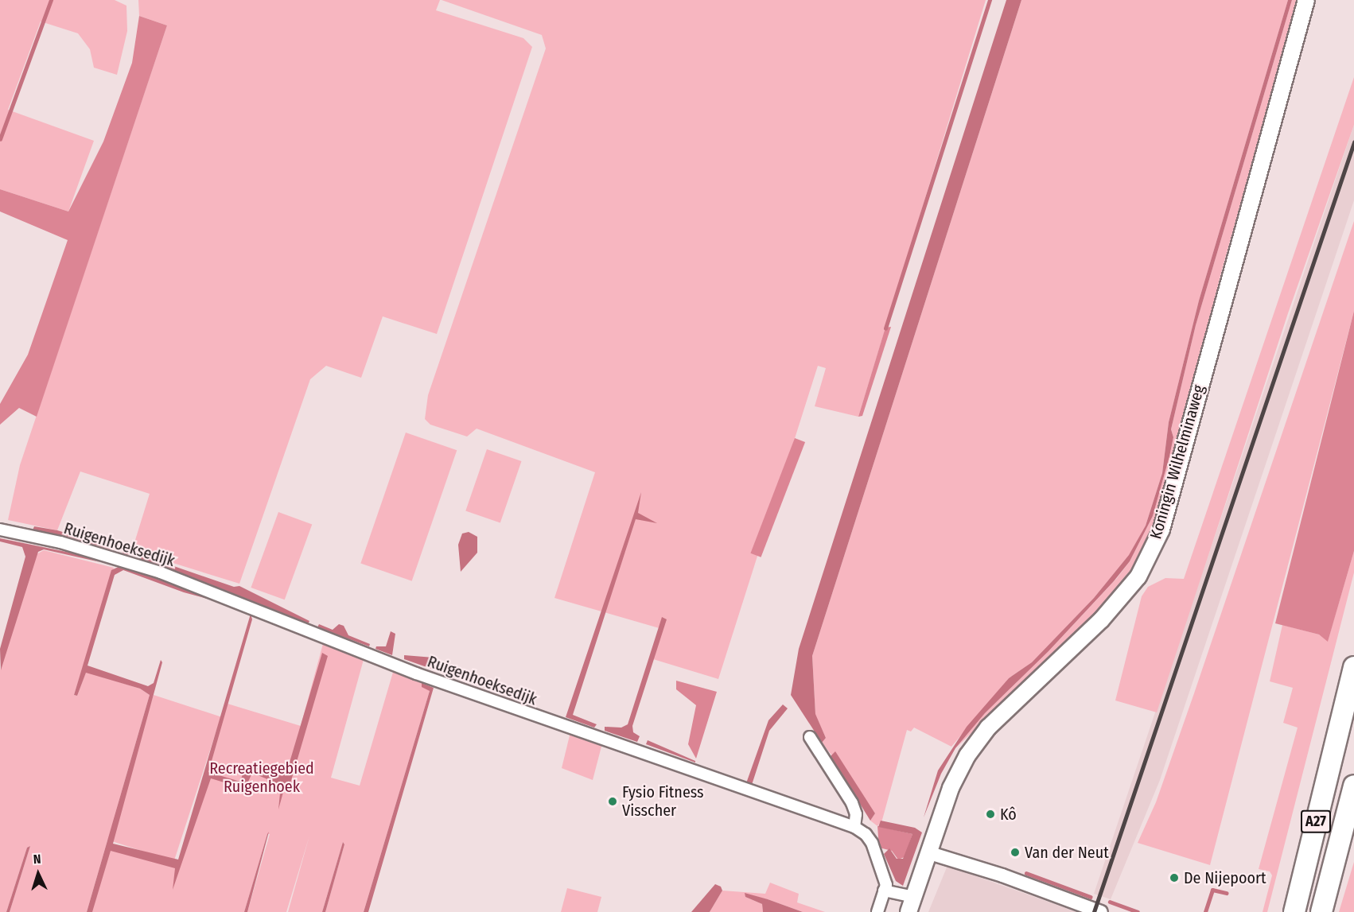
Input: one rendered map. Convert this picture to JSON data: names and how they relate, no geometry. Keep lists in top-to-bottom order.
{
  "streets": {
    "highway": ["A27"],
    "main road": ["Koningin Wilhelminaweg"],
    "street": ["Ruigenhoeksedijk"]
  },
  "parks": ["Recreatiegebied Ruigenhoek"],
  "places": [
    "Fysio Fitness Visscher",
    "Kô",
    "Van der Neut",
    "De Nijepoort"
  ],
  "north": "top"
}
